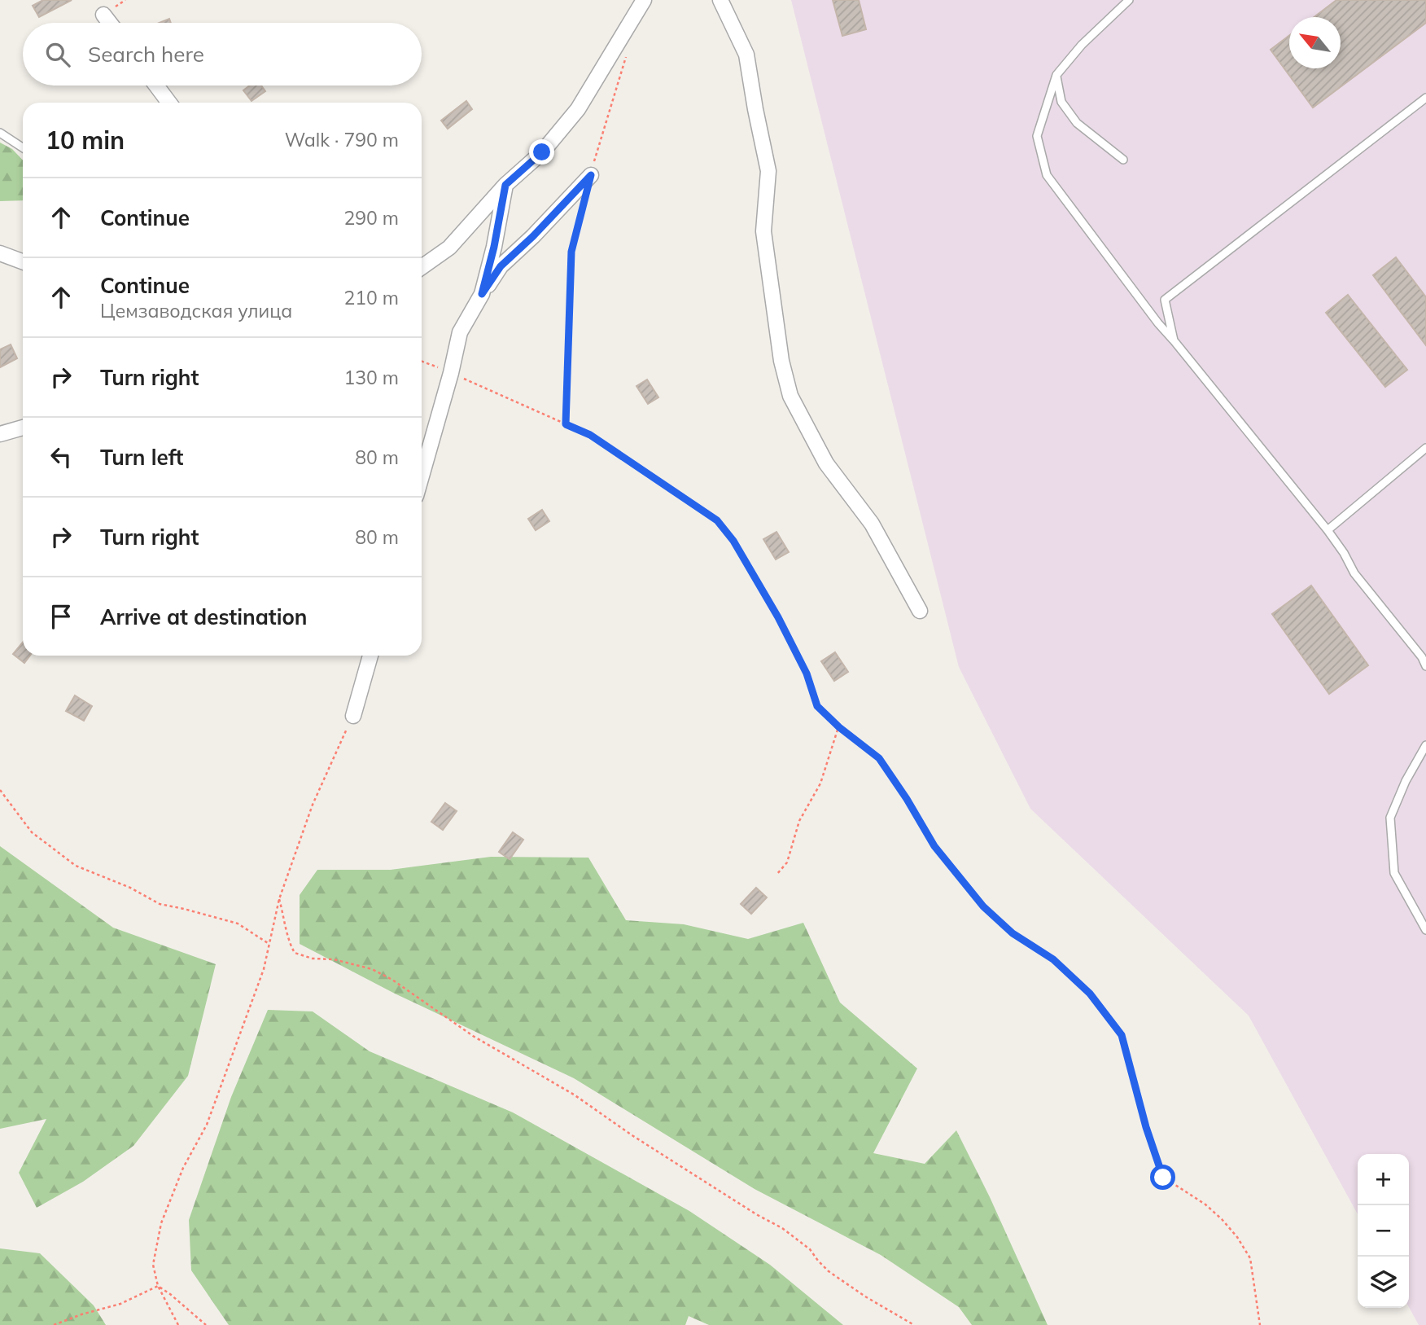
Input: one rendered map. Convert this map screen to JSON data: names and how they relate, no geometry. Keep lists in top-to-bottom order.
{
  "north": "top left",
  "page": {
    "search": "Search here",
    "heading": ["10 min", "Walk · 790 m"],
    "list": [
      ["Continue", "290 m"],
      ["Continue", "Цемзаводская улица", "210 m"],
      ["Turn right", "130 m"],
      ["Turn left", "80 m"],
      ["Turn right", "80 m"],
      "Arrive at destination"
    ],
    "map_buttons": ["+", "−"]
  }
}
